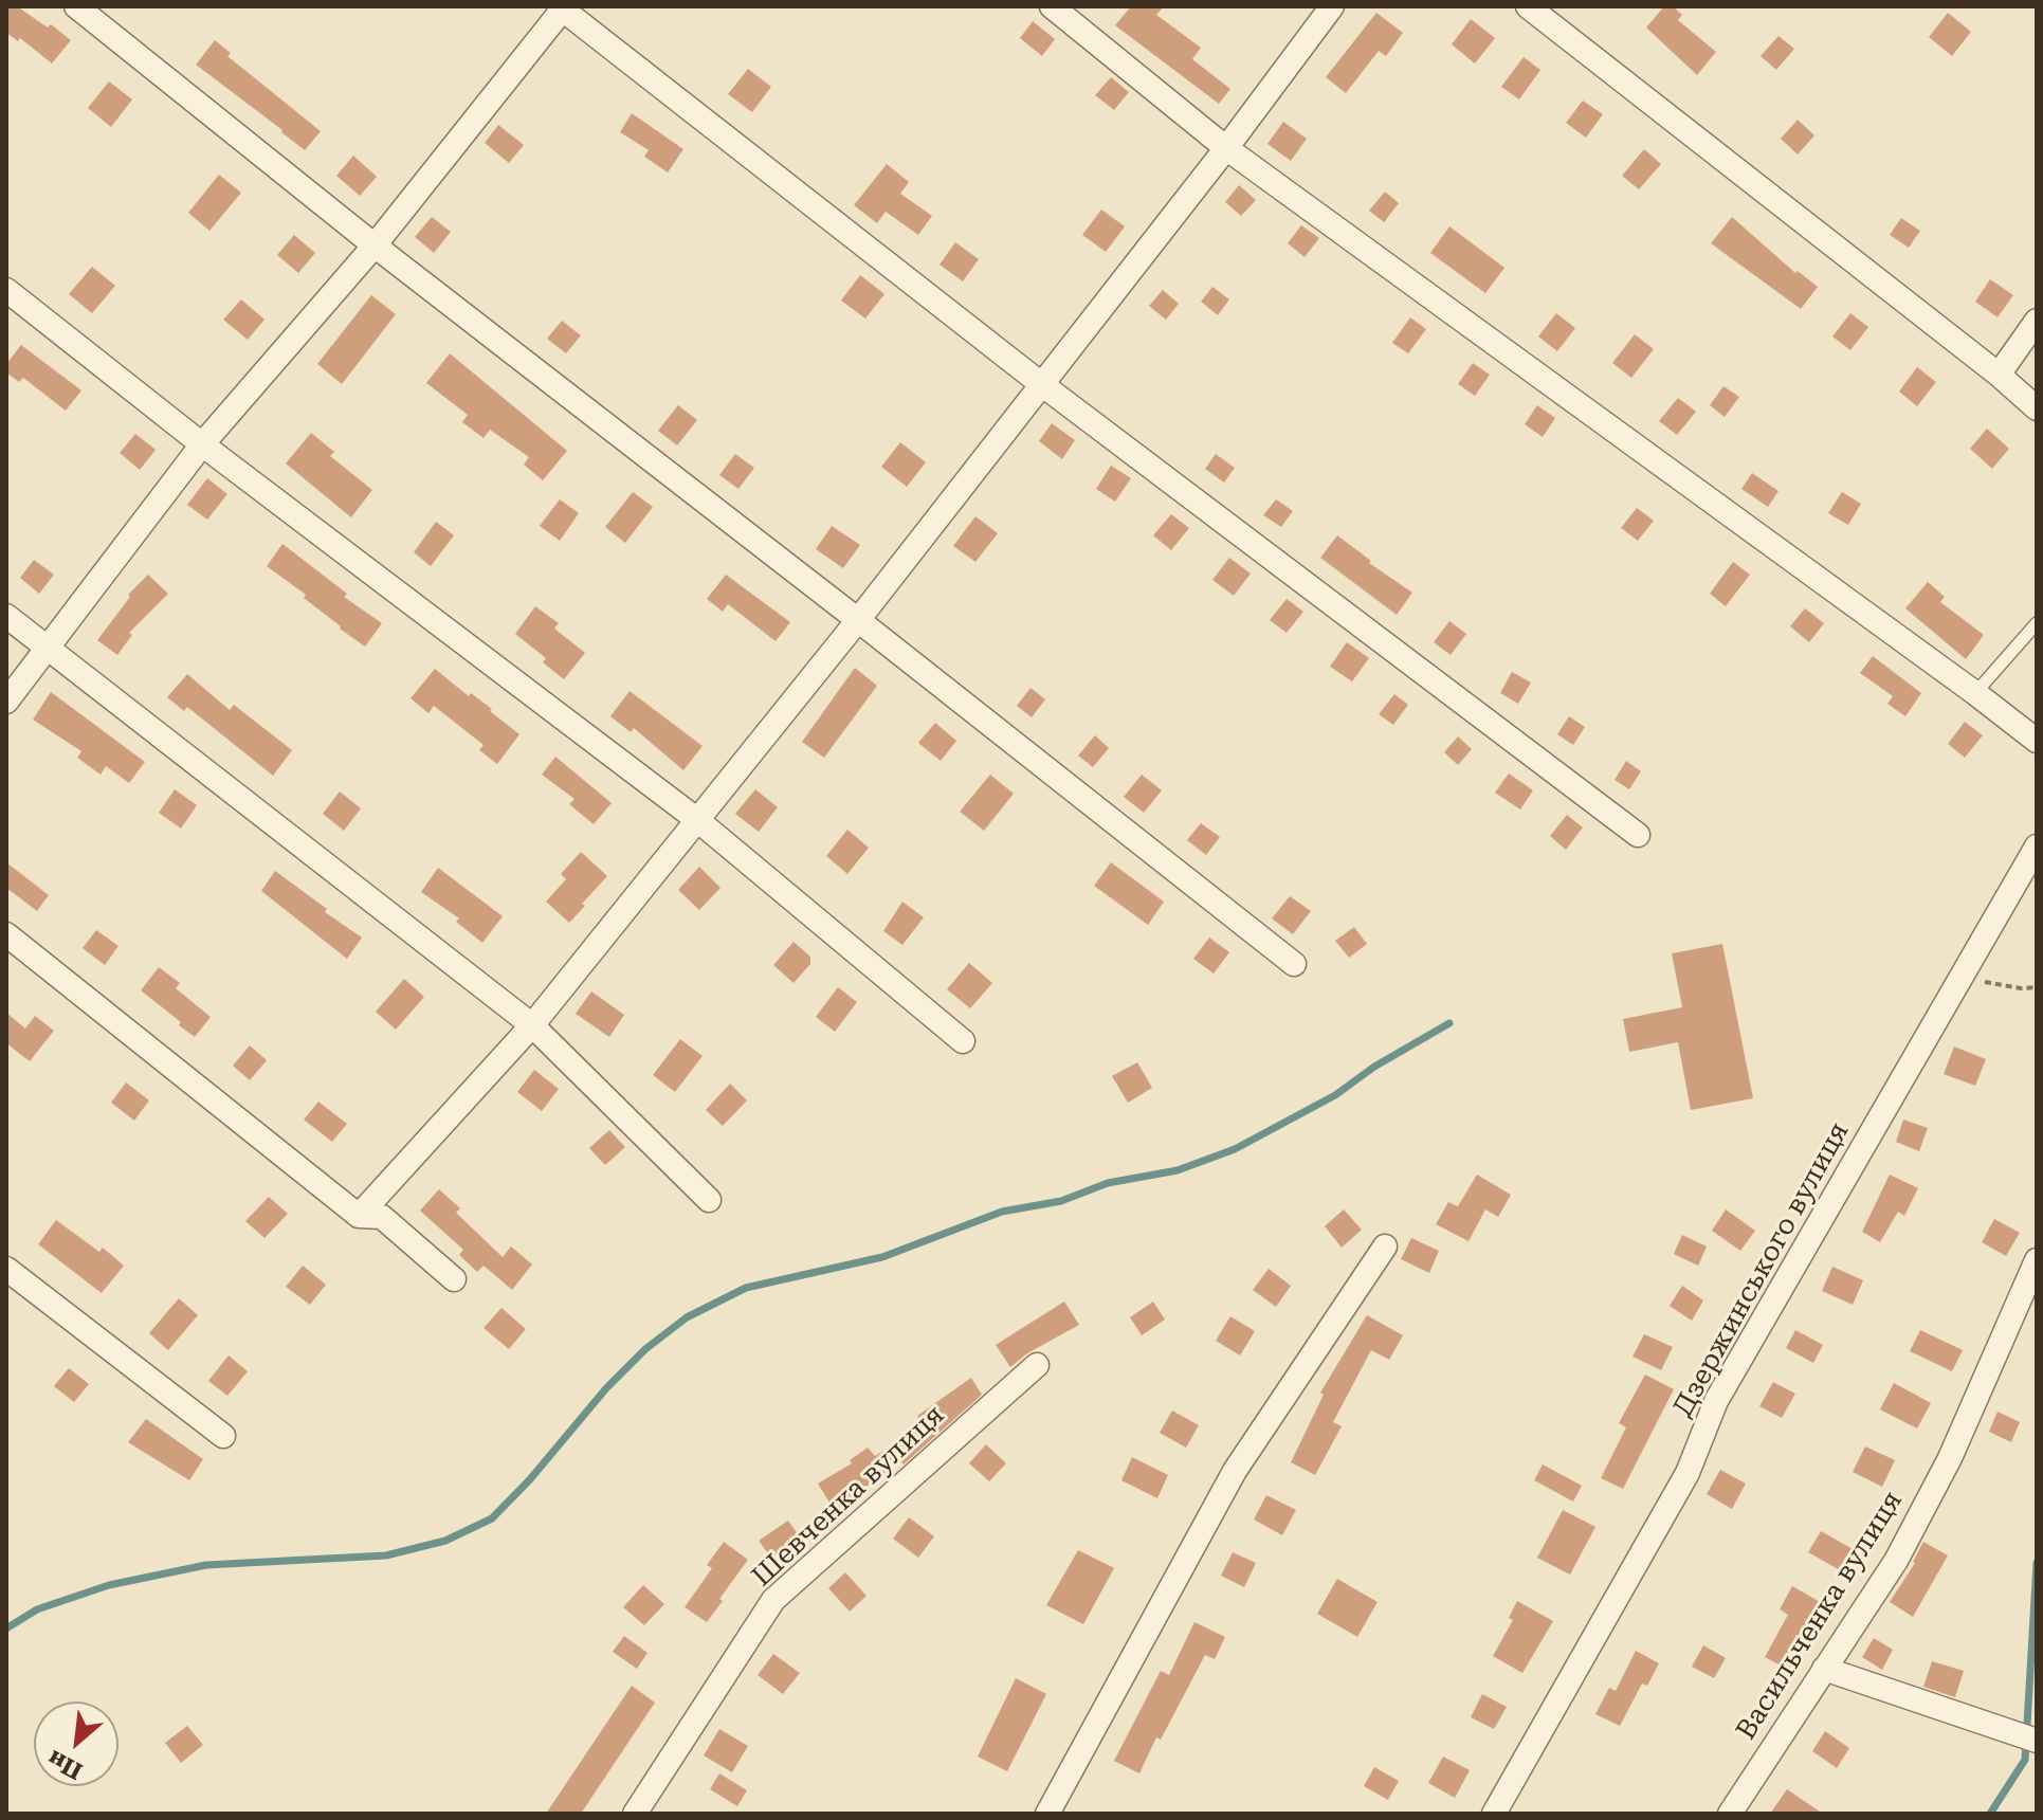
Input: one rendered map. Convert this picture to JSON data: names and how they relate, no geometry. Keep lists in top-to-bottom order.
{
  "streets": {
    "street": ["Дзержинського вулиця", "Шевченка вулиця", "Васильченка вулиця"]
  },
  "north": "bottom left"
}
